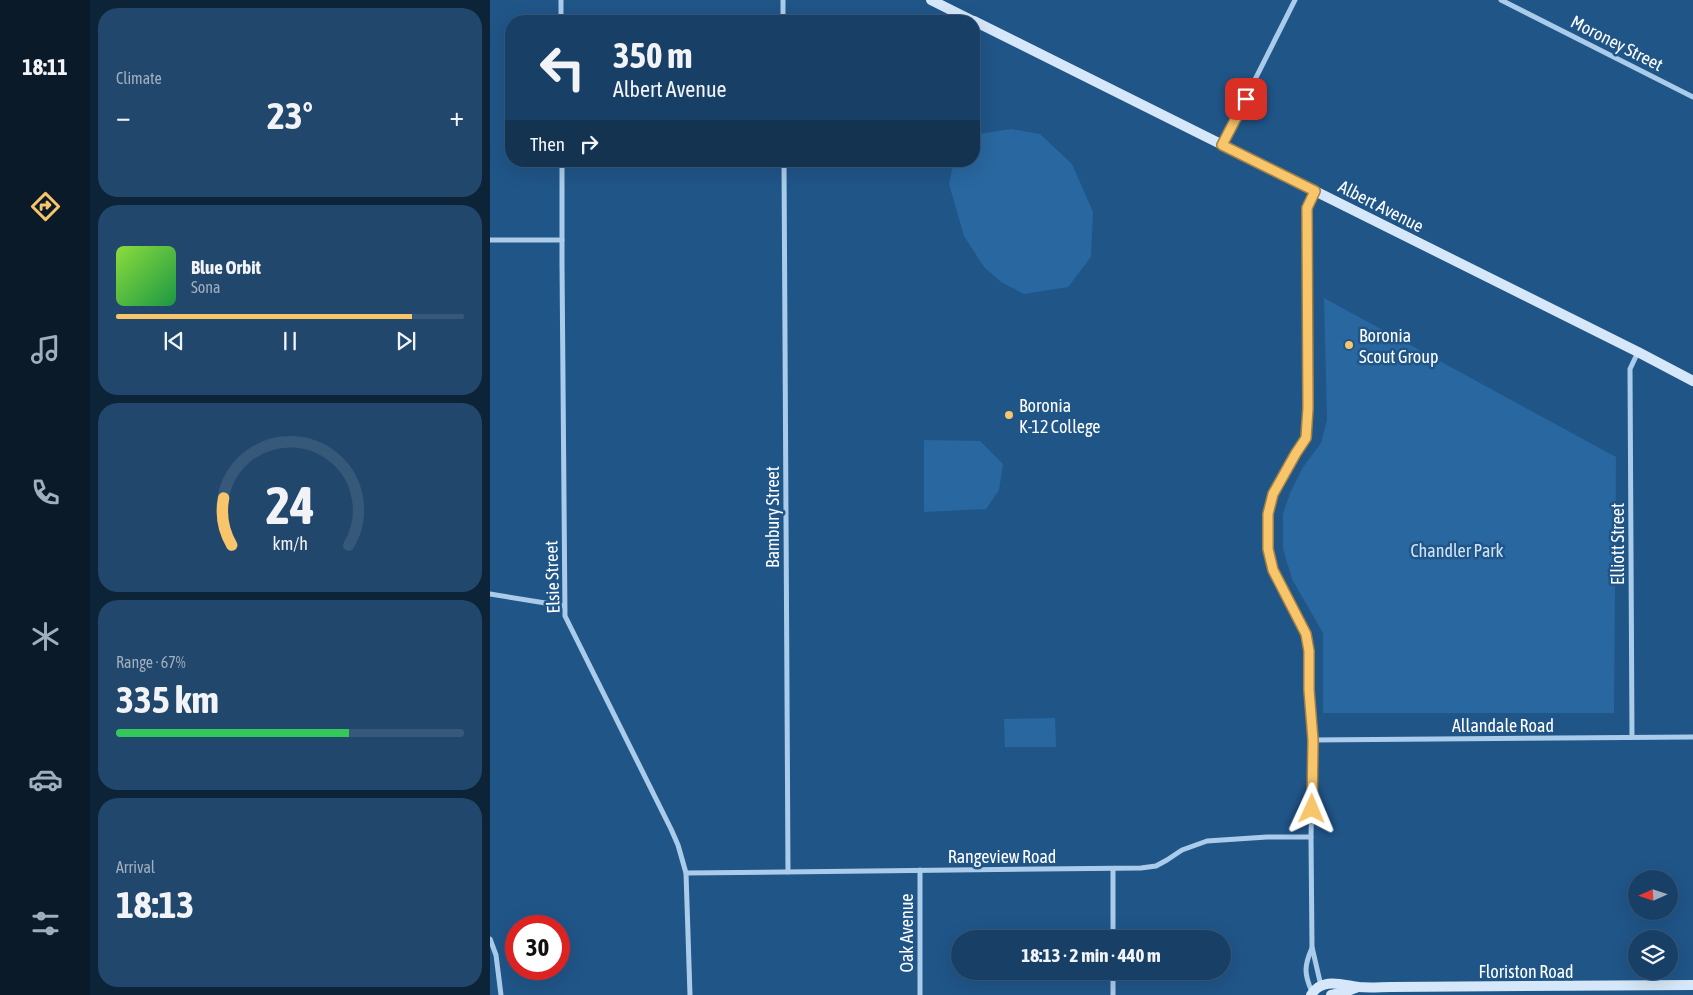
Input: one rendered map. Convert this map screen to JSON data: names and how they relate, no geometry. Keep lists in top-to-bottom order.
{
  "streets": {
    "main road": ["Albert Avenue", "Floriston Road"],
    "street": [
      "Moroney Street",
      "Bambury Street",
      "Elliott Street",
      "Elsie Street",
      "Allandale Road",
      "Rangeview Road",
      "Oak Avenue"
    ]
  },
  "crossings": [
    ["Albert Avenue", "Elliott Street"],
    ["Bambury Street", "Rangeview Road"],
    ["Elliott Street", "Allandale Road"],
    ["Elsie Street", "Rangeview Road"],
    ["Rangeview Road", "Oak Avenue"]
  ],
  "parks": ["Chandler Park"],
  "places": ["Boronia Scout Group", "Boronia K-12 College"],
  "north": "left",
  "page": {
    "tabs": "18:11",
    "tile": [
      "Climate",
      ["Range · 67%", "335 km"],
      ["Arrival", "18:13"]
    ],
    "turn": ["350 m", "Albert Avenue"],
    "heat": ["−", "23°", "+"],
    "then": "Then",
    "song": ["Blue Orbit", "Sona"],
    "limit": "30",
    "trip": "18:13 · 2 min · 440 m",
    "gauge": ["24", "km/h"]
  }
}
